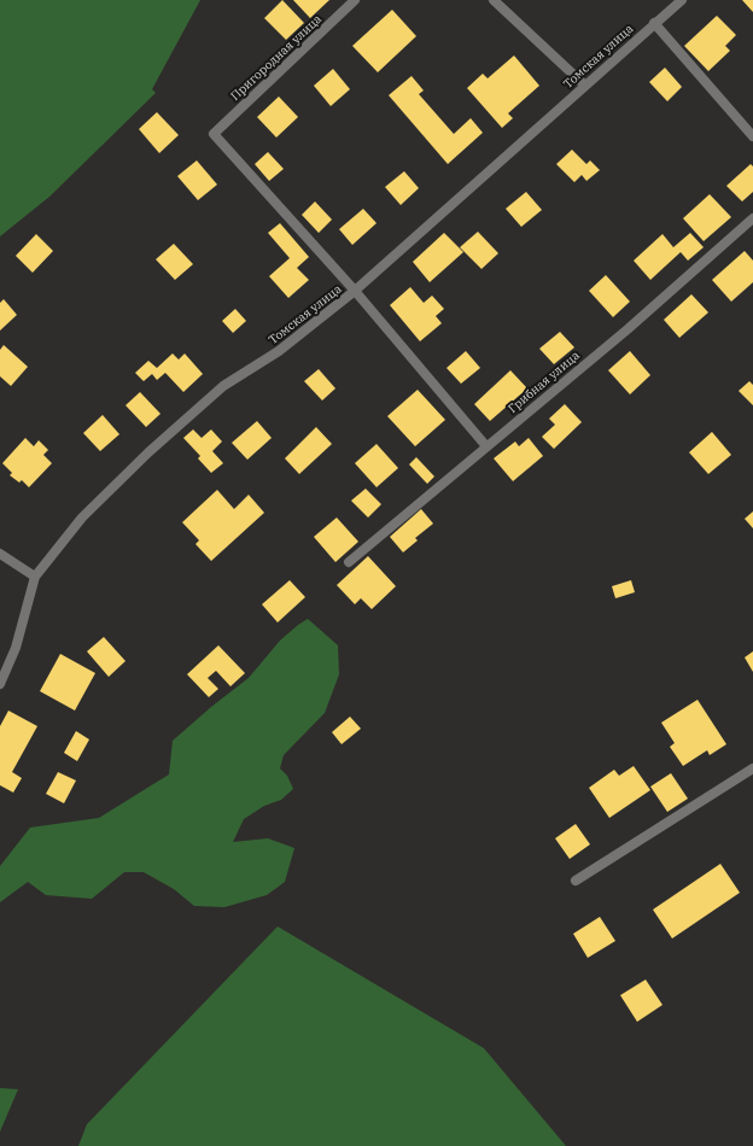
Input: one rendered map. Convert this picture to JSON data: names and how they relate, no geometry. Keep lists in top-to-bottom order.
{
  "streets": {
    "street": ["Томская улица", "Пригородная улица", "Грибная улица"]
  },
  "crossings": [
    ["Томская улица", "Пригородная улица"]
  ]
}
